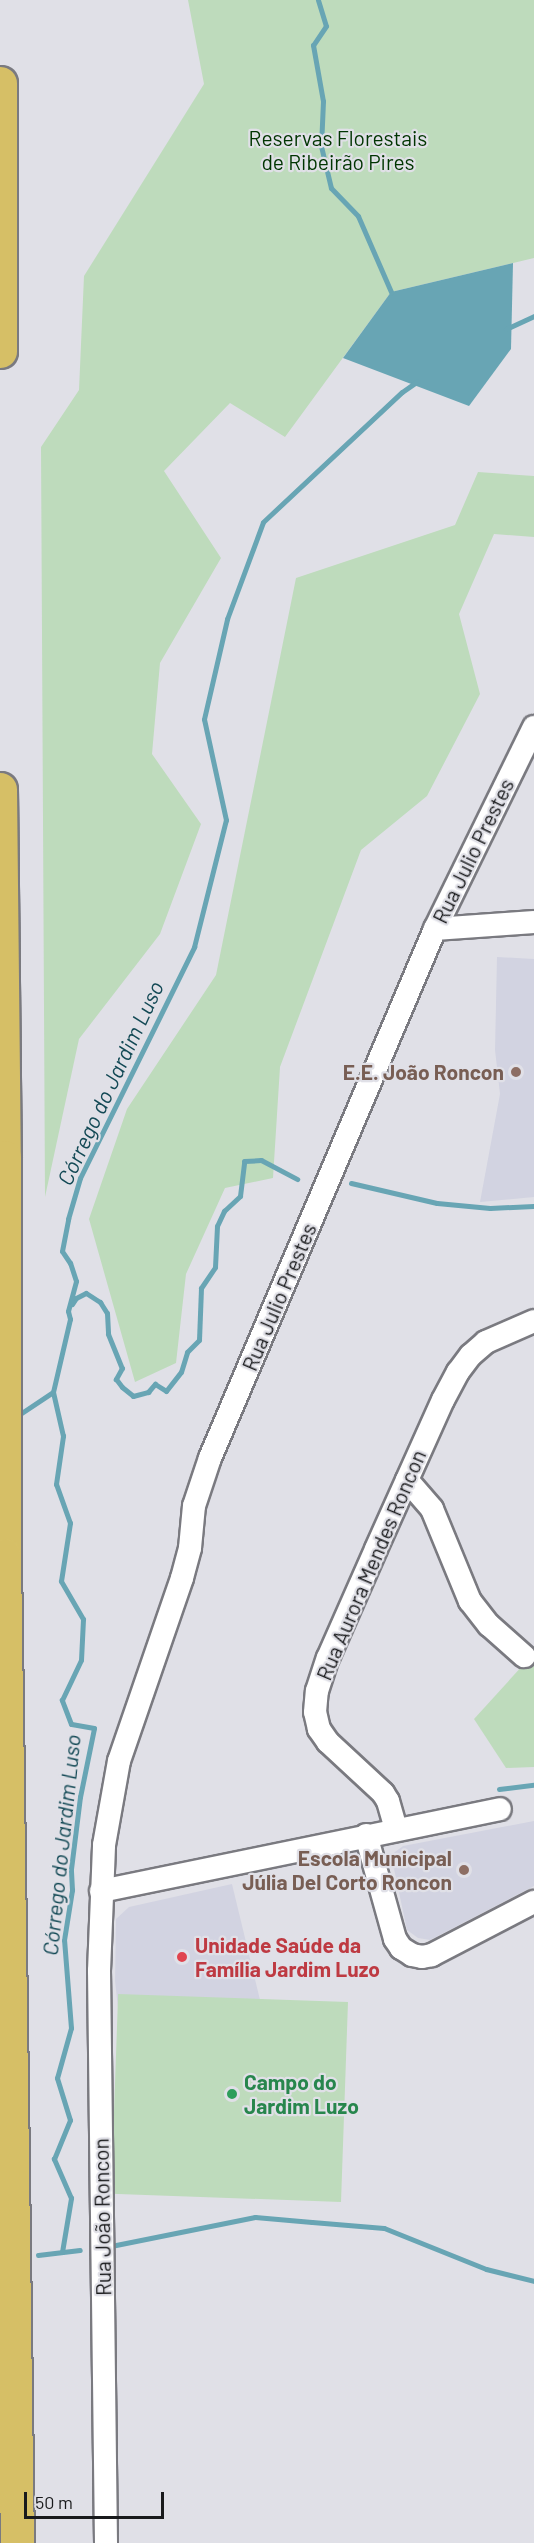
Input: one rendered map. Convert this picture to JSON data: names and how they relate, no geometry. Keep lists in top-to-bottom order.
{
  "streets": {
    "street": ["Rua Julio Prestes", "Rua Aurora Mendes Roncon", "Rua João Roncon"]
  },
  "crossings": [
    ["Rua Julio Prestes", "Rua João Roncon"]
  ],
  "water": ["Córrego do Jardim Luso"],
  "parks": ["Reservas Florestais de Ribeirão Pires"],
  "places": [
    "E.E. João Roncon",
    "Escola Municipal Júlia Del Corto Roncon",
    "Unidade Saúde da Família Jardim Luzo",
    "Campo do Jardim Luzo"
  ],
  "scale_bar": "50 m"
}
